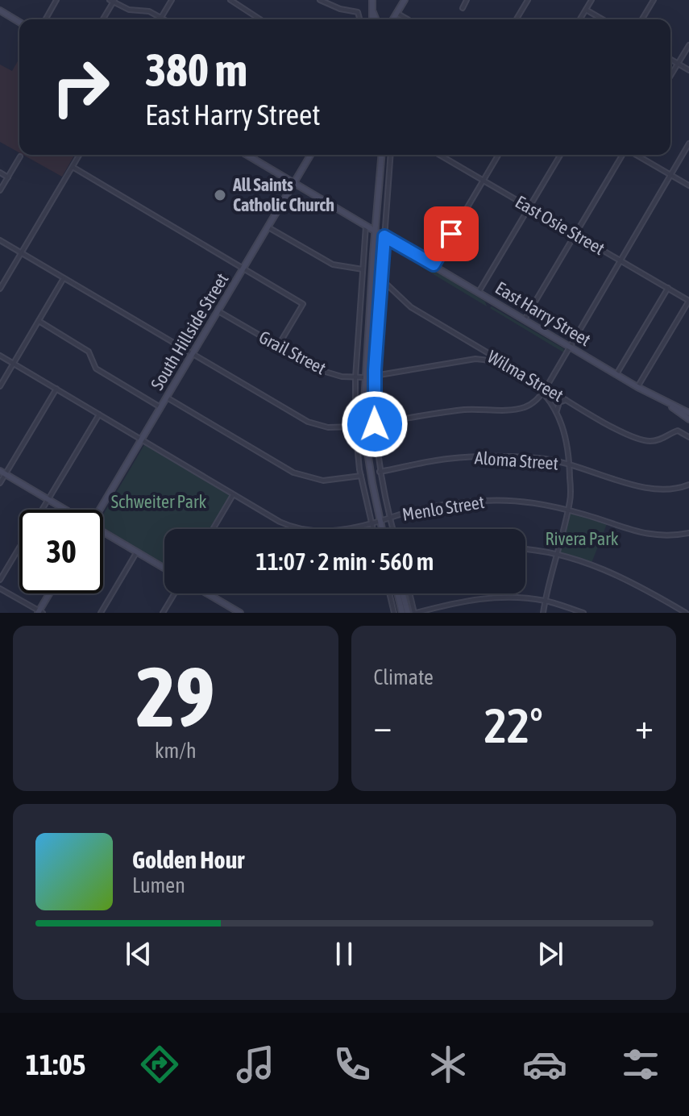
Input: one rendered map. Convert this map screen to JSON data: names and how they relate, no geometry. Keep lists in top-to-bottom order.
{
  "streets": {
    "main road": ["East Harry Street", "South Hillside Street"],
    "street": [
      "East Osie Street",
      "Grail Street",
      "Wilma Street",
      "Aloma Street",
      "Menlo Street"
    ]
  },
  "crossings": [
    ["East Harry Street", "South Hillside Street"],
    ["South Hillside Street", "Grail Street"],
    ["South Hillside Street", "Menlo Street"]
  ],
  "parks": ["Schweiter Park", "Rivera Park"],
  "places": ["All Saints Catholic Church"],
  "page": {
    "turn": ["380 m", "East Harry Street"],
    "limit": "30",
    "trip": "11:07 · 2 min · 560 m",
    "tile": [
      ["29", "km/h"],
      "Climate"
    ],
    "heat": ["−", "22°", "+"],
    "song": ["Golden Hour", "Lumen"],
    "tabs": "11:05"
  }
}
